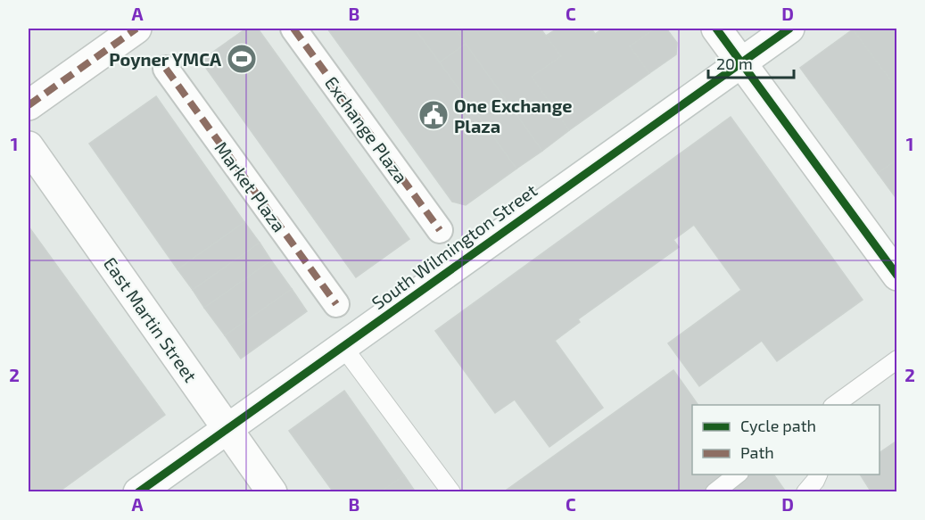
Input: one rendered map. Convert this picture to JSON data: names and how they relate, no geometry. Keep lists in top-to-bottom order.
{
  "streets": {
    "street": [
      "Exchange Plaza",
      "Market Plaza",
      "South Wilmington Street",
      "East Martin Street"
    ]
  },
  "crossings": [
    ["South Wilmington Street", "East Martin Street"]
  ],
  "places": {
    "sports": ["Poyner YMCA"],
    "public building": ["One Exchange Plaza"]
  },
  "legend": ["Cycle path", "Path"],
  "scale_bar": "20 m",
  "grid": {
    "columns": [
      "A",
      "B",
      "C",
      "D"
    ],
    "rows": ["1", "2"]
  }
}
